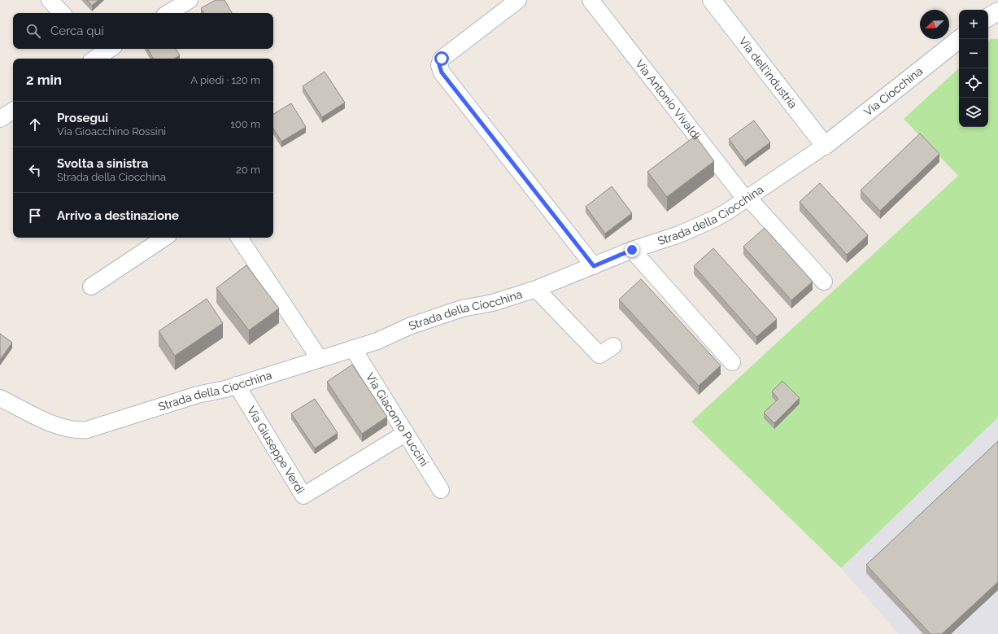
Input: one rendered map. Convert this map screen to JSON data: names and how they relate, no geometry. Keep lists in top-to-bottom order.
{
  "streets": {
    "street": [
      "Via dell'industria",
      "Via Ciocchina",
      "Via Antonio Vivaldi",
      "Strada della Ciocchina",
      "Via Giacomo Puccini",
      "Via Giuseppe Verdi"
    ]
  },
  "crossings": [
    ["Via dell'industria", "Via Ciocchina"],
    ["Via dell'industria", "Strada della Ciocchina"],
    ["Via Ciocchina", "Strada della Ciocchina"],
    ["Via Antonio Vivaldi", "Strada della Ciocchina"],
    ["Strada della Ciocchina", "Via Giacomo Puccini"],
    ["Strada della Ciocchina", "Via Giuseppe Verdi"],
    ["Via Giacomo Puccini", "Via Giuseppe Verdi"]
  ],
  "north": "bottom left",
  "page": {
    "map_buttons": ["+", "−"],
    "search": "Cerca qui",
    "heading": ["2 min", "A piedi · 120 m"],
    "list": [
      ["Prosegui", "Via Gioacchino Rossini", "100 m"],
      ["Svolta a sinistra", "Strada della Ciocchina", "20 m"],
      "Arrivo a destinazione"
    ]
  }
}
